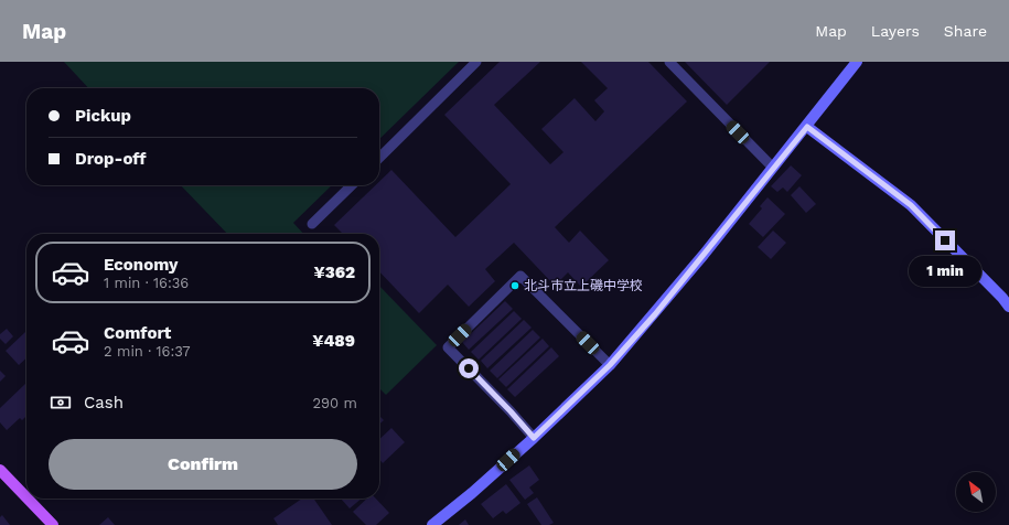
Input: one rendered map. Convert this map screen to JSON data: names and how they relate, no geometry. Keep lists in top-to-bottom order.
{
  "places": ["北斗市立上磯中学校"],
  "north": "top left",
  "page": {
    "header": "Map",
    "nav": ["Map", "Layers", "Share"],
    "banner": ["Pickup", "Drop-off"],
    "list": [
      {
        "name": "Economy",
        "note": "1 min · 16:36",
        "value": "¥362"
      },
      {
        "name": "Comfort",
        "note": "2 min · 16:37",
        "value": "¥489"
      }
    ],
    "bubble": "1 min",
    "pay": ["Cash", "290 m"],
    "buttons": "Confirm"
  }
}
